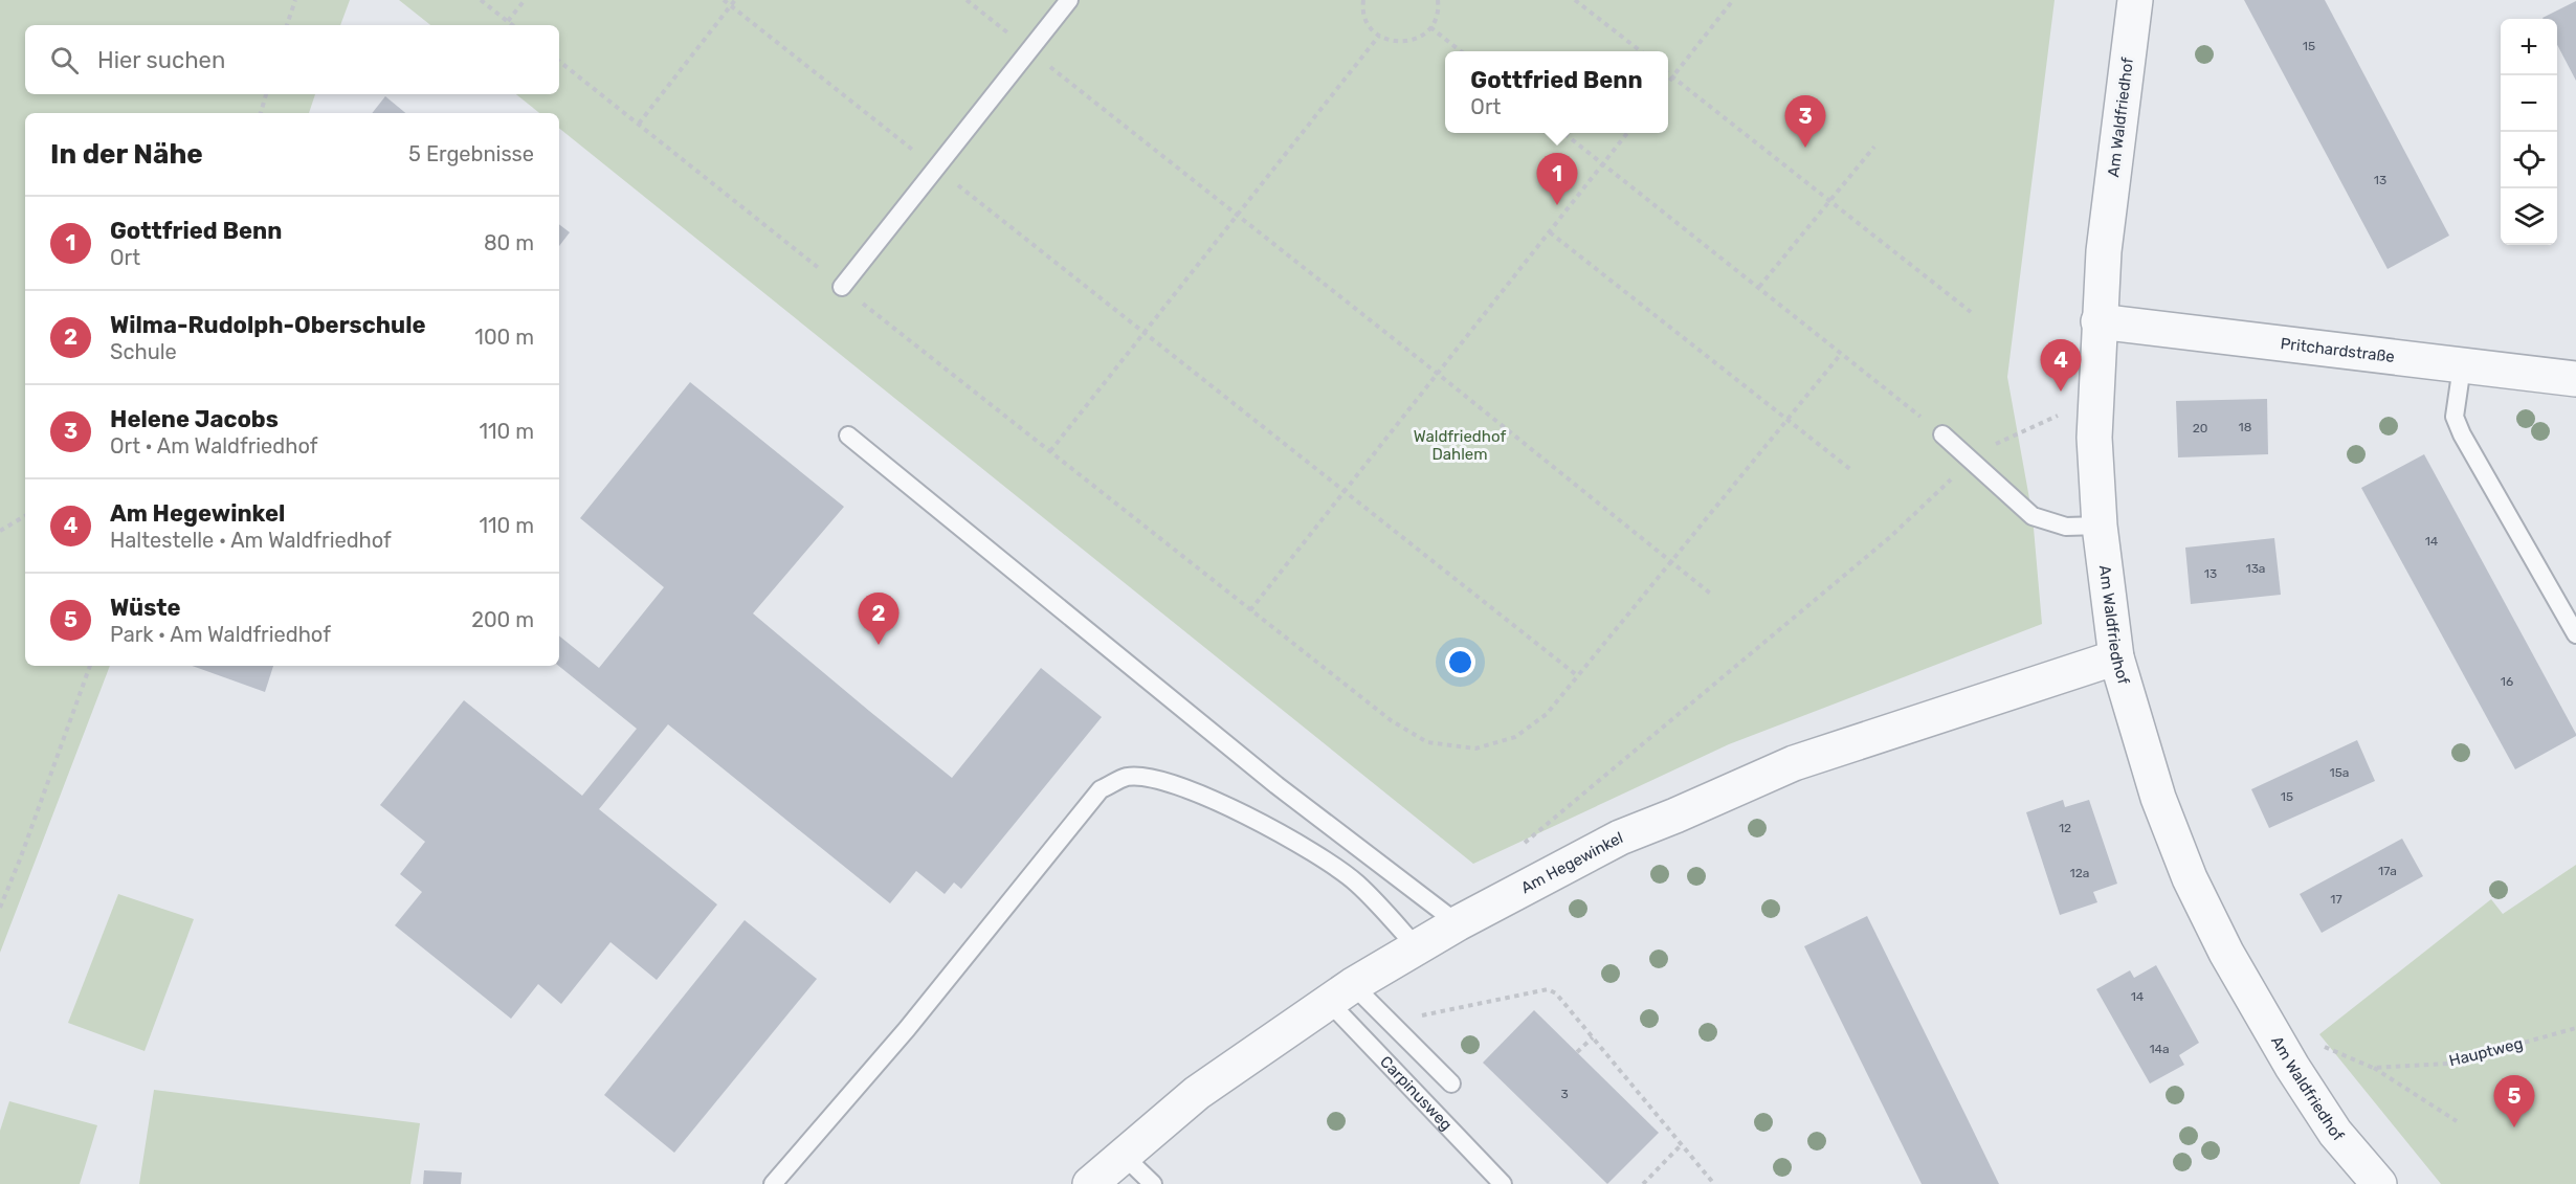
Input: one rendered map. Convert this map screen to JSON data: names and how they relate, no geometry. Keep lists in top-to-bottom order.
{
  "streets": {
    "street": ["Am Waldfriedhof", "Pritchardstraße", "Am Hegewinkel"],
    "lane": ["Carpinusweg"],
    "path": ["Hauptweg"]
  },
  "crossings": [
    ["Am Waldfriedhof", "Pritchardstraße"],
    ["Am Waldfriedhof", "Am Hegewinkel"],
    ["Am Hegewinkel", "Carpinusweg"]
  ],
  "parks": ["Waldfriedhof Dahlem"],
  "house_numbers": [
    "15",
    "13",
    "18",
    "20",
    "14",
    "13a",
    "13",
    "16",
    "15a",
    "15",
    "12",
    "17a",
    "12a",
    "17",
    "14",
    "14a",
    "3"
  ],
  "page": {
    "map_buttons": ["+", "−"],
    "search": "Hier suchen",
    "popup": ["Gottfried Benn", "Ort"],
    "pins": [
      "3",
      "1",
      "4",
      "2",
      "5"
    ],
    "heading": ["In der Nähe", "5 Ergebnisse"],
    "list": [
      {
        "mark": "1",
        "name": "Gottfried Benn",
        "note": "Ort",
        "value": "80 m"
      },
      {
        "mark": "2",
        "name": "Wilma-Rudolph-Oberschule",
        "note": "Schule",
        "value": "100 m"
      },
      {
        "mark": "3",
        "name": "Helene Jacobs",
        "note": "Ort · Am Waldfriedhof",
        "value": "110 m"
      },
      {
        "mark": "4",
        "name": "Am Hegewinkel",
        "note": "Haltestelle · Am Waldfriedhof",
        "value": "110 m"
      },
      {
        "mark": "5",
        "name": "Wüste",
        "note": "Park · Am Waldfriedhof",
        "value": "200 m"
      }
    ]
  }
}
